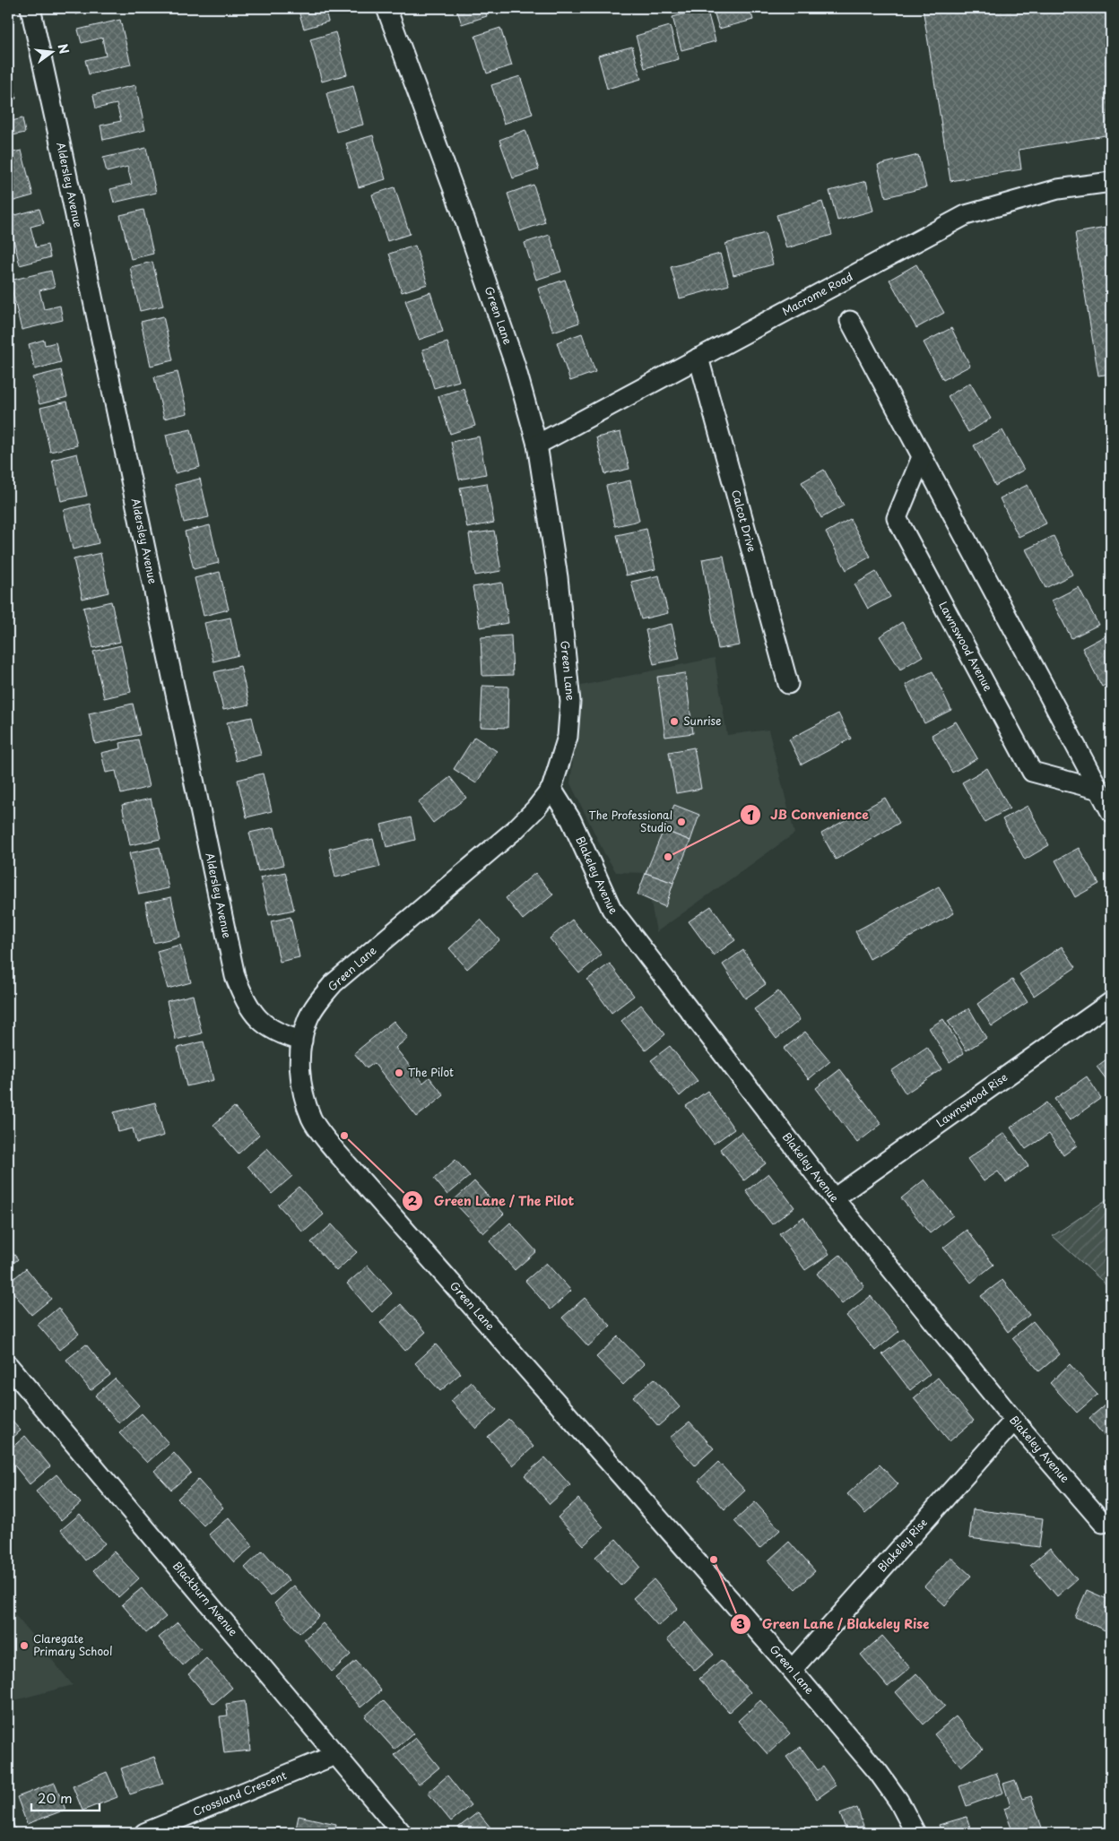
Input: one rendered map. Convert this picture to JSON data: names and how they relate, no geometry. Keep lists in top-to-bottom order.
{
  "streets": {
    "street": [
      "Aldersley Avenue",
      "Macrome Road",
      "Green Lane",
      "Calcot Drive",
      "Lawnswood Avenue",
      "Blakeley Avenue",
      "Lawnswood Rise",
      "Blakeley Rise",
      "Blackburn Avenue",
      "Crossland Crescent"
    ]
  },
  "crossings": [
    ["Aldersley Avenue", "Green Lane"],
    ["Macrome Road", "Green Lane"],
    ["Macrome Road", "Calcot Drive"],
    ["Green Lane", "Blakeley Avenue"],
    ["Green Lane", "Blakeley Rise"],
    ["Blakeley Avenue", "Lawnswood Rise"],
    ["Blakeley Avenue", "Blakeley Rise"],
    ["Blackburn Avenue", "Crossland Crescent"]
  ],
  "places": [
    "Sunrise",
    "The Professional Studio",
    "JB Convenience",
    "The Pilot",
    "Green Lane / The Pilot",
    "Green Lane / Blakeley Rise",
    "Claregate Primary School"
  ],
  "scale_bar": "20 m",
  "north": "right"
}
